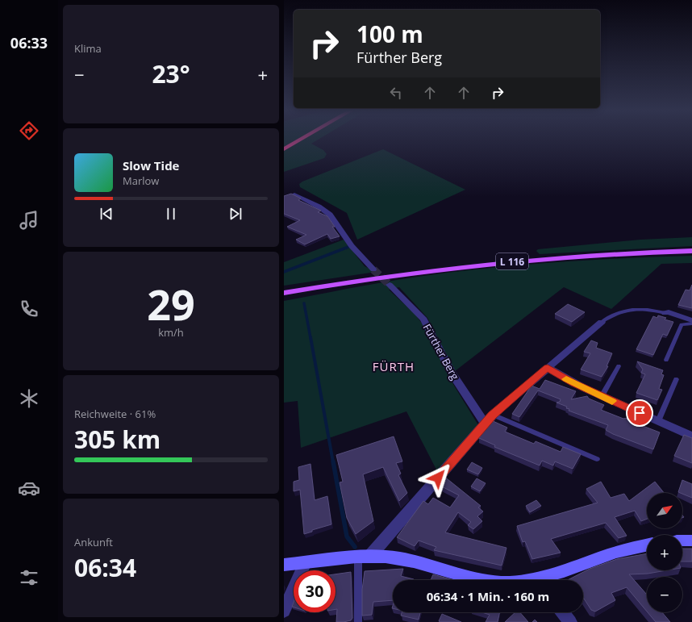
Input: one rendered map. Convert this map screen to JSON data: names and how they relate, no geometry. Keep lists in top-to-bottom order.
{
  "streets": {
    "main road": ["L 116"],
    "street": ["Fürther Berg"]
  },
  "districts": ["FÜRTH"],
  "north": "top right",
  "page": {
    "tabs": "06:33",
    "tile": [
      "Klima",
      ["29", "km/h"],
      ["Reichweite · 61%", "305 km"],
      ["Ankunft", "06:34"]
    ],
    "turn": ["100 m", "Fürther Berg"],
    "heat": ["−", "23°", "+"],
    "song": ["Slow Tide", "Marlow"],
    "map_buttons": ["+", "−"],
    "limit": "30",
    "trip": "06:34 · 1 Min. · 160 m"
  }
}
